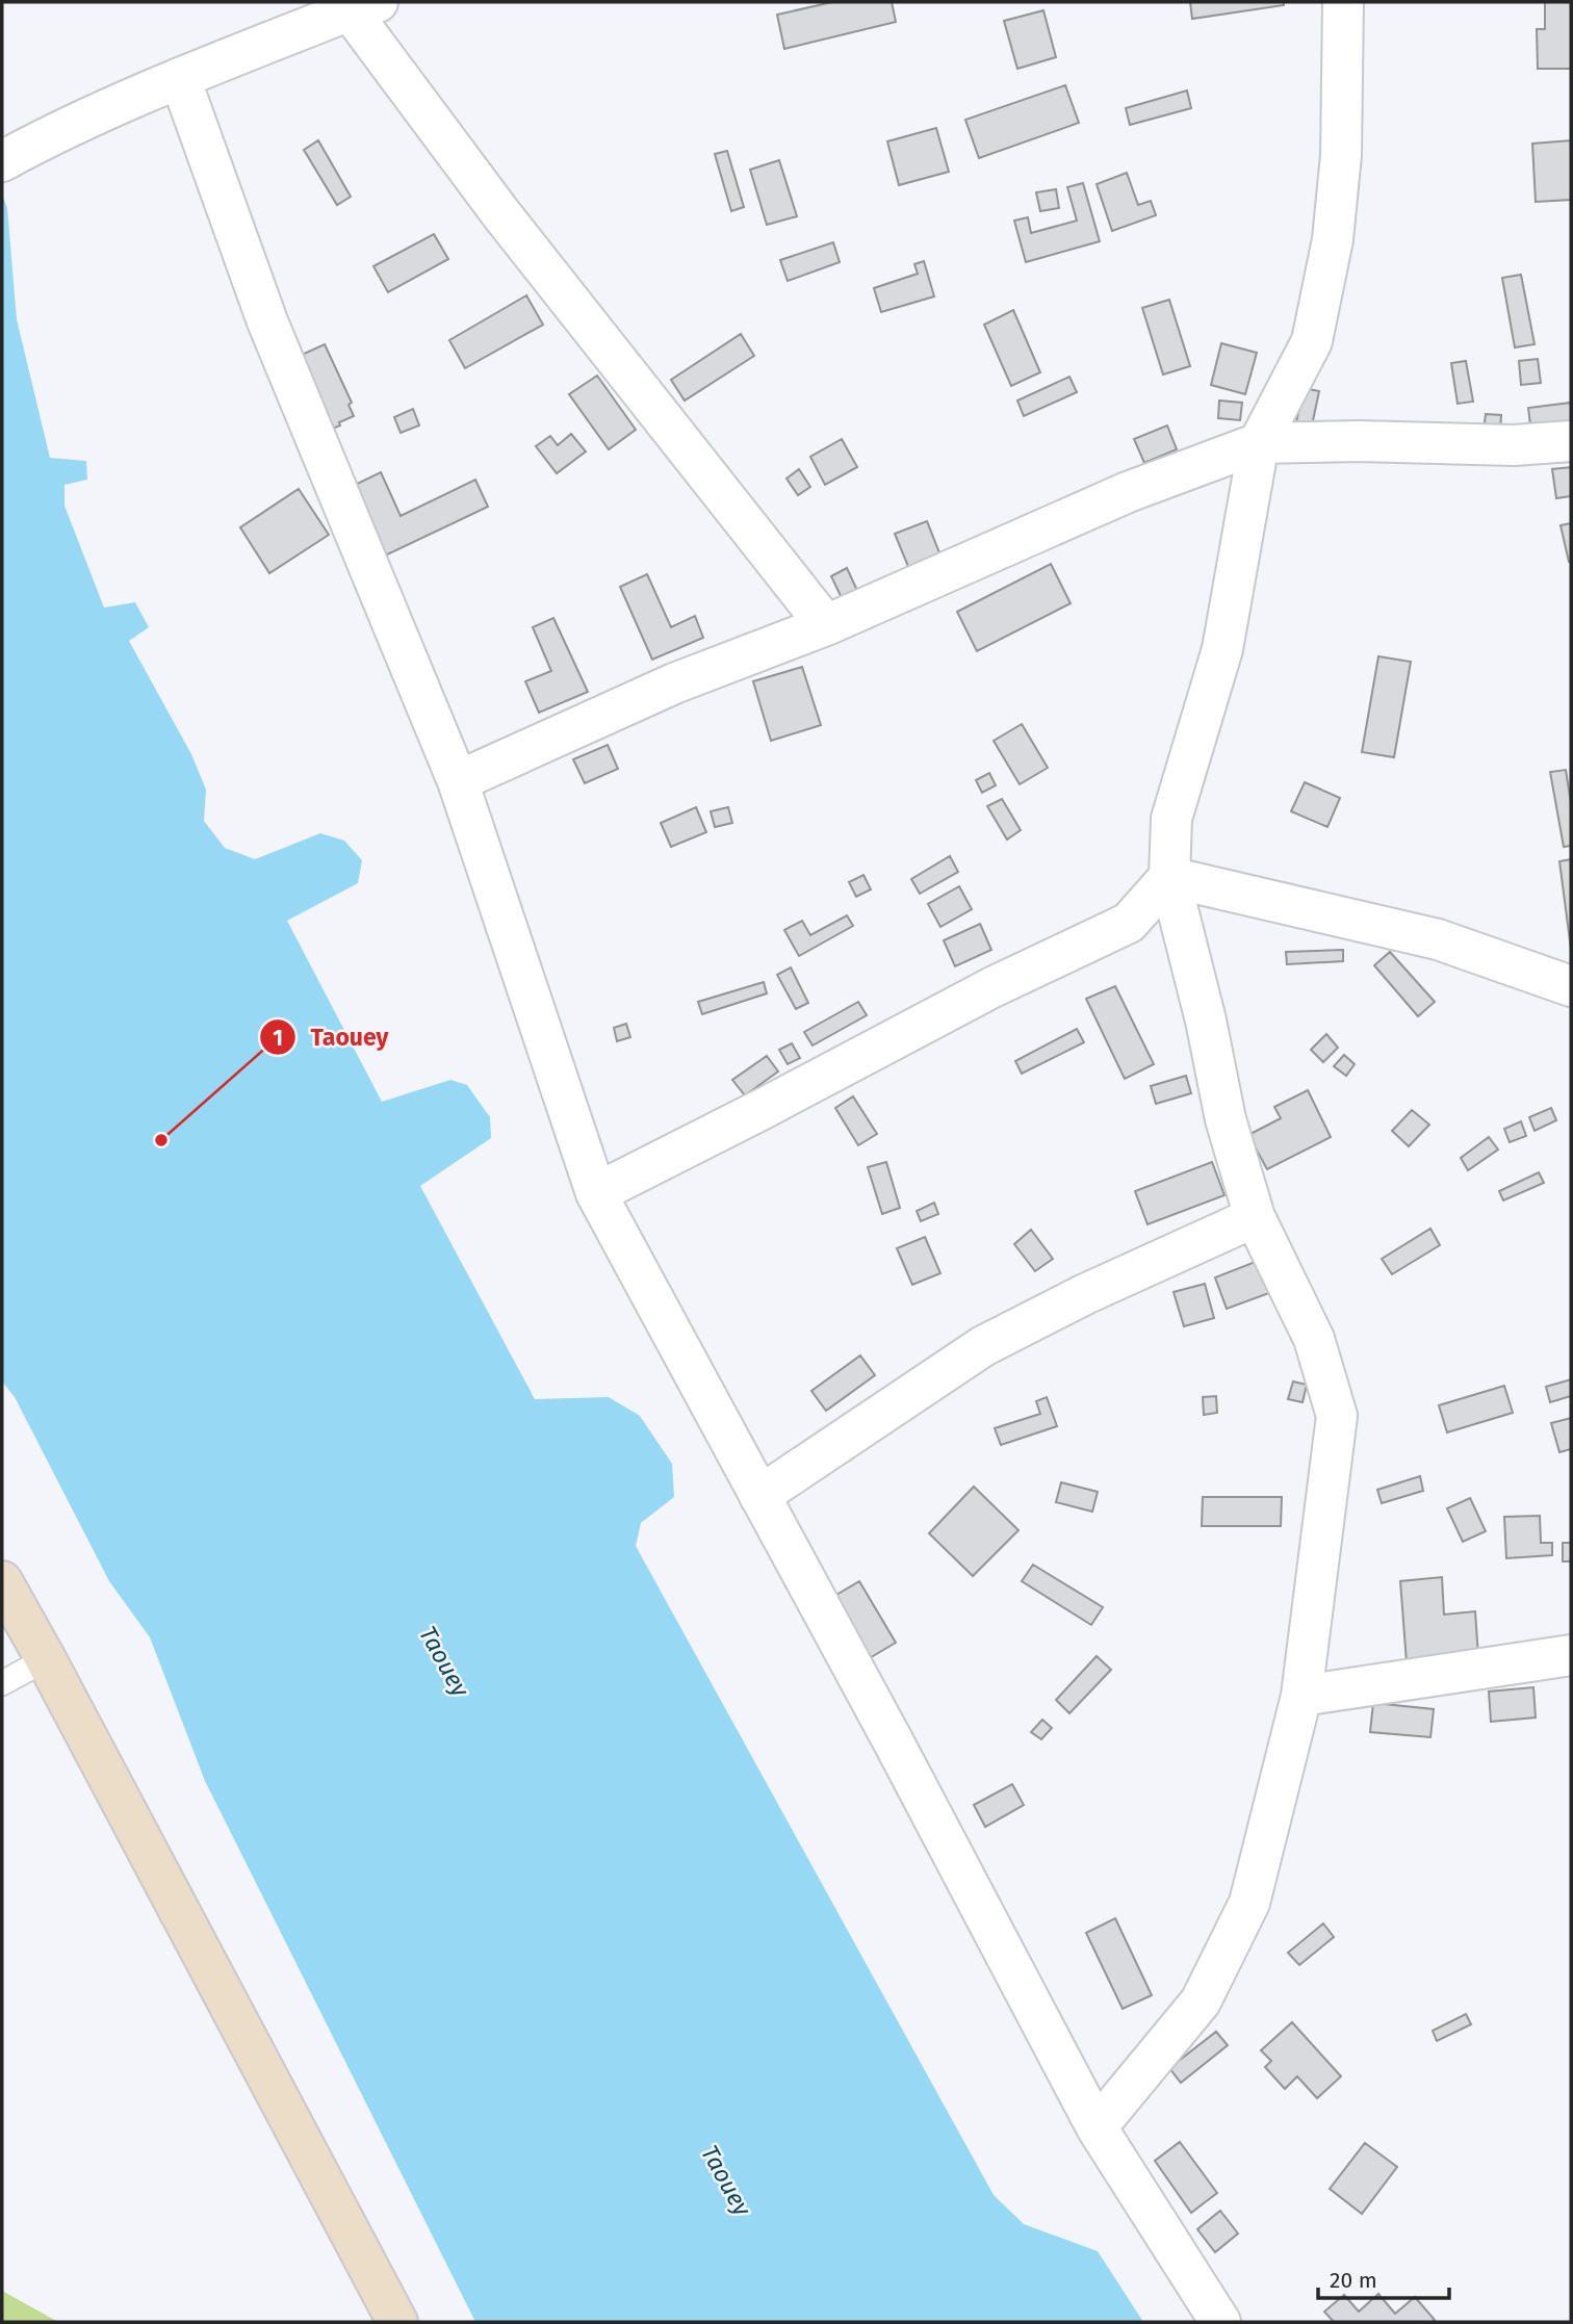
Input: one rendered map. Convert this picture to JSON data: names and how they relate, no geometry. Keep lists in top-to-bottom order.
{
  "water": ["Taouey"],
  "places": ["Taouey"],
  "scale_bar": "20 m"
}
